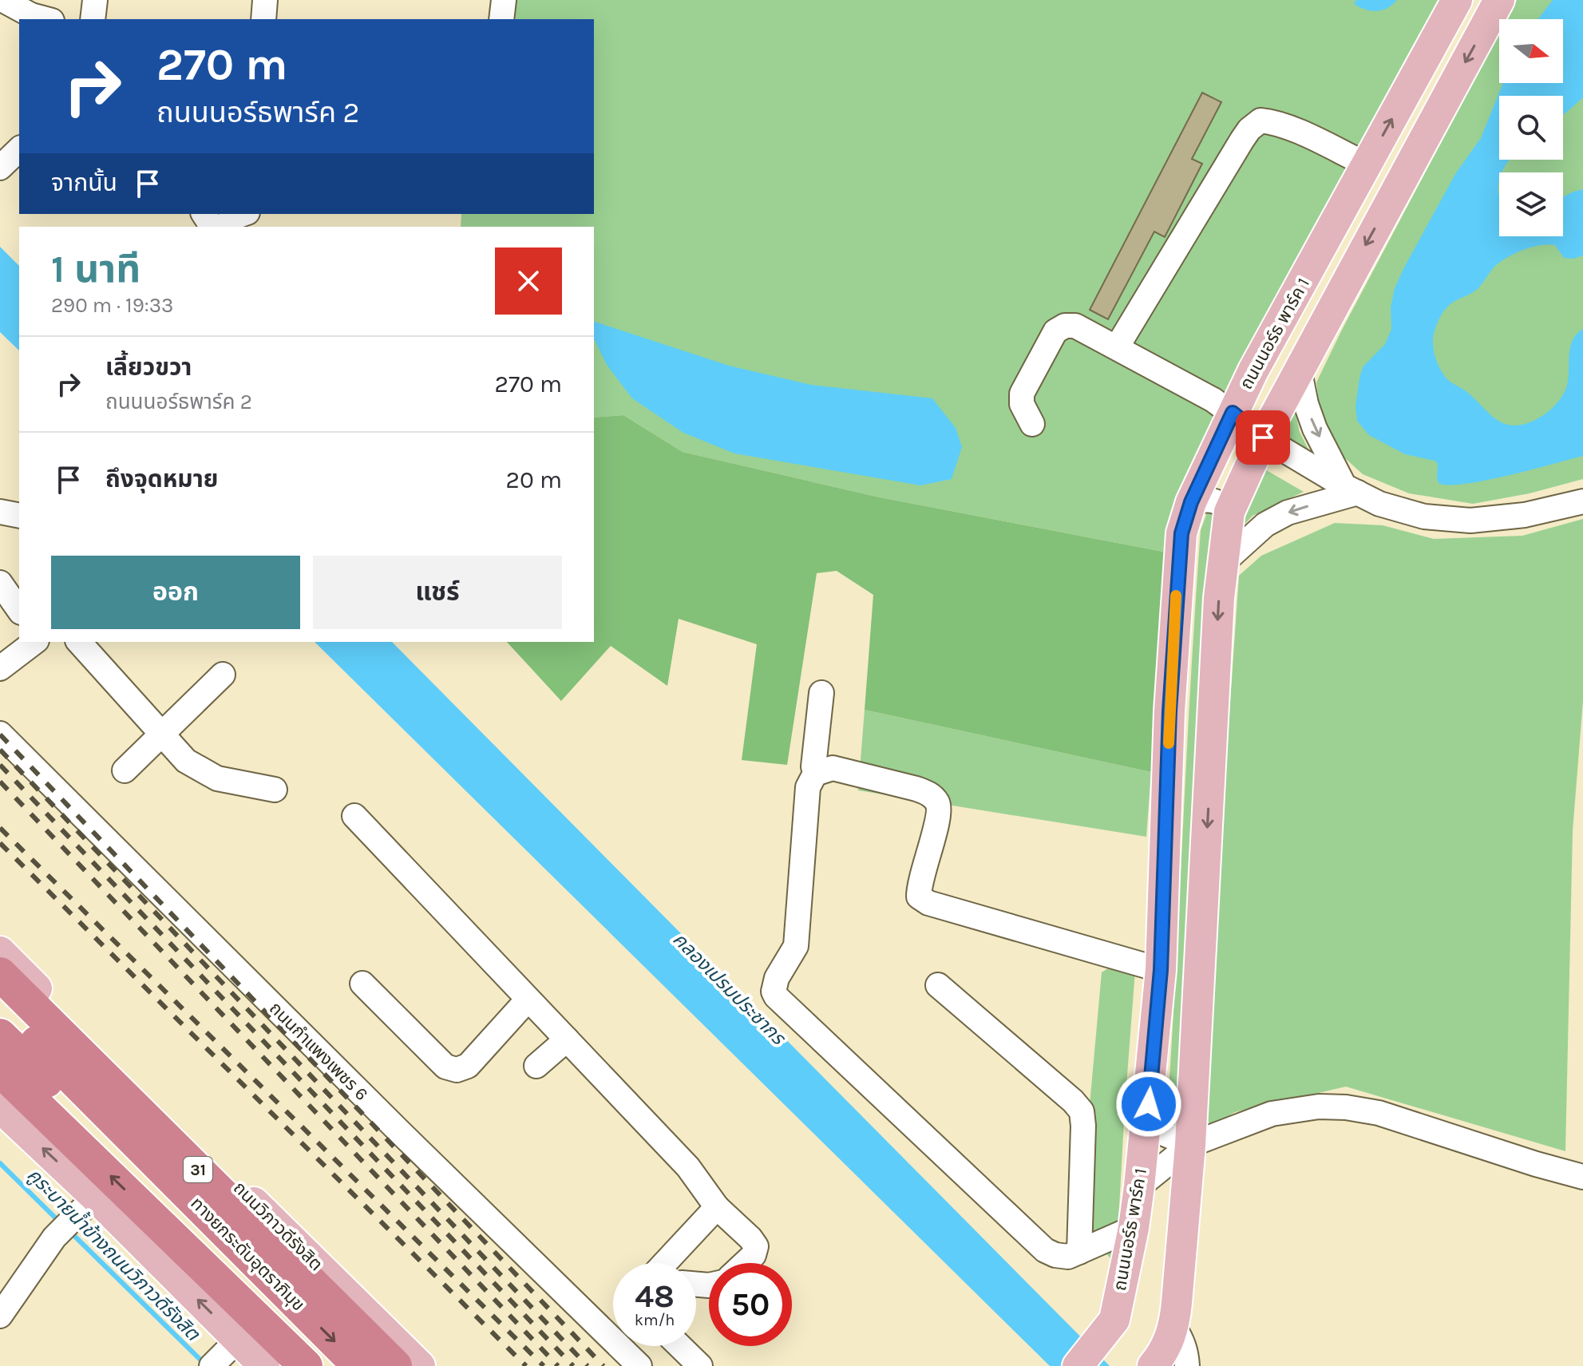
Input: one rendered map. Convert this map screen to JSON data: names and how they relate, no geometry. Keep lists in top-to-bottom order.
{
  "streets": {
    "highway": ["31", "ถนนวิภาวดีรังสิต", "ทางยกระดับอุตราภิมุข"],
    "main road": ["ถนนนอร์ธ พาร์ค 1"],
    "street": ["ถนนกำแพงเพชร 6"]
  },
  "water": ["คลองเปรมประชากร", "คูระบายน้ำข้างถนนวิภาวดีรังสิต"],
  "north": "right",
  "page": {
    "turn": ["270 m", "ถนนนอร์ธพาร์ค 2"],
    "then": "จากนั้น",
    "heading": ["1 นาที", "290 m · 19:33"],
    "list": [
      {
        "name": "เลี้ยวขวา",
        "note": "ถนนนอร์ธพาร์ค 2",
        "value": "270 m"
      },
      {
        "name": "ถึงจุดหมาย",
        "value": "20 m"
      }
    ],
    "buttons": ["ออก", "แชร์"],
    "speed": "48 km/h",
    "limit": "50"
  }
}
